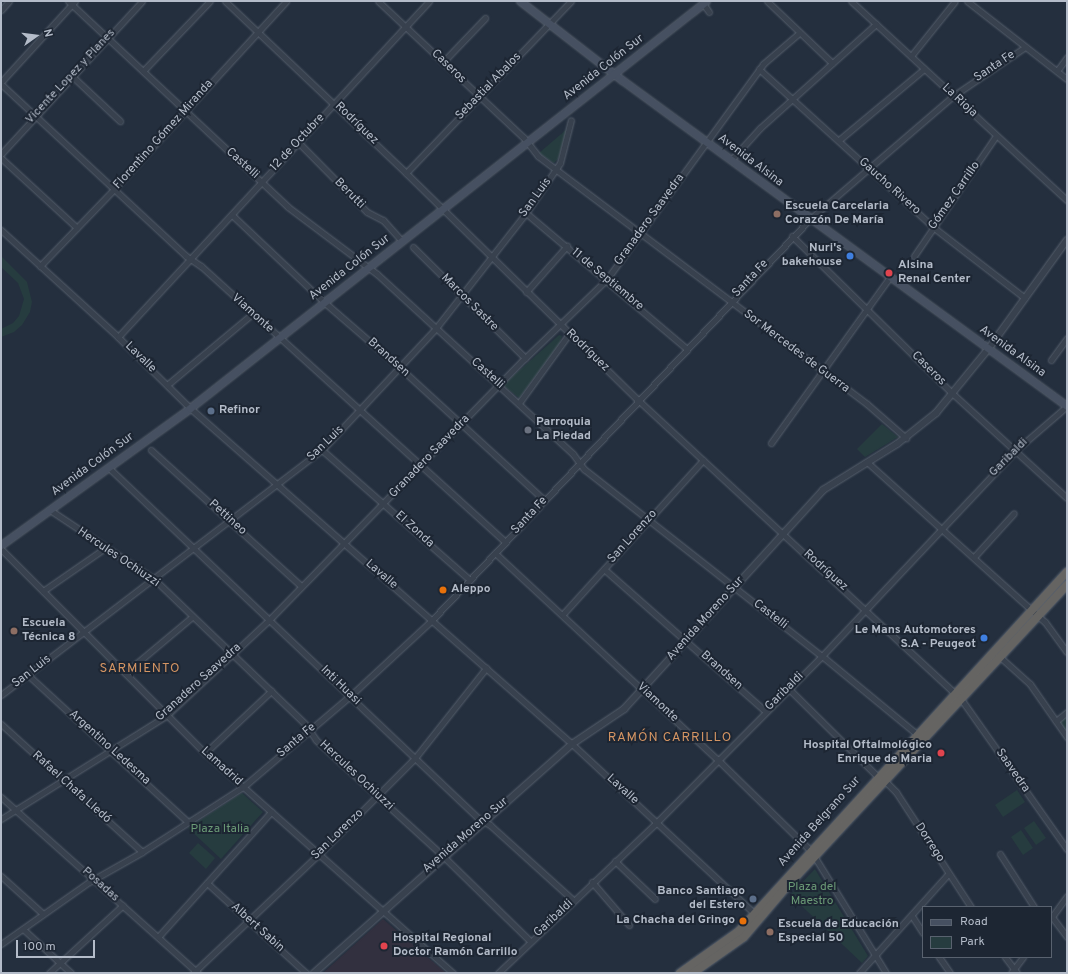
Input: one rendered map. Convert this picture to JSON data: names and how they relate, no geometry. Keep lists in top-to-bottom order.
{
  "streets": {
    "highway": ["Avenida Belgrano Sur"],
    "main road": ["Avenida Colón Sur", "Avenida Alsina"],
    "street": [
      "Caseros",
      "Santa Fe",
      "Vicente Lopez y Planes",
      "Sebastial Abalos",
      "La Rioja",
      "Rodríguez",
      "Florentino Gómez Miranda",
      "12 de Octubre",
      "Castelli",
      "Gaucho Rivero",
      "Berutti",
      "Gómez Carrillo",
      "San Luis",
      "Granadero Saavedra",
      "11 de Septiembre",
      "Marcos Sastre",
      "Viamonte",
      "Sor Mercedes de Guerra",
      "Lavalle",
      "Brandsen",
      "Garibaldi",
      "Pettineo",
      "El Zonda",
      "San Lorenzo",
      "Hercules Ochiuzzi",
      "Avenida Moreno Sur",
      "Inti Huasi",
      "Argentino Ledesma",
      "Lamadrid",
      "Saavedra",
      "Rafael Chafa Lledó",
      "Dorrego",
      "Posadas",
      "Albert Sabin"
    ]
  },
  "crossings": [
    ["Caseros", "Santa Fe"],
    ["Caseros", "Avenida Colón Sur"],
    ["Caseros", "Sebastial Abalos"],
    ["Caseros", "12 de Octubre"],
    ["Caseros", "Sor Mercedes de Guerra"],
    ["Caseros", "Garibaldi"],
    ["Caseros", "Avenida Moreno Sur"],
    ["Santa Fe", "La Rioja"],
    ["Santa Fe", "Rodríguez"],
    ["Santa Fe", "Avenida Alsina"],
    ["Santa Fe", "Castelli"],
    ["Santa Fe", "Gaucho Rivero"],
    ["Santa Fe", "11 de Septiembre"],
    ["Santa Fe", "Viamonte"],
    ["Santa Fe", "Sor Mercedes de Guerra"],
    ["Santa Fe", "Lavalle"],
    ["Santa Fe", "Brandsen"],
    ["Santa Fe", "El Zonda"],
    ["Santa Fe", "Hercules Ochiuzzi"],
    ["Santa Fe", "Inti Huasi"],
    ["Santa Fe", "Argentino Ledesma"],
    ["Santa Fe", "Lamadrid"],
    ["Santa Fe", "Rafael Chafa Lledó"],
    ["Santa Fe", "Posadas"],
    ["Avenida Colón Sur", "Rodríguez"],
    ["Avenida Colón Sur", "Avenida Alsina"],
    ["Avenida Colón Sur", "Castelli"],
    ["Avenida Colón Sur", "Berutti"],
    ["Avenida Colón Sur", "Viamonte"],
    ["Avenida Colón Sur", "Lavalle"],
    ["Avenida Colón Sur", "Brandsen"],
    ["Avenida Colón Sur", "Hercules Ochiuzzi"],
    ["Avenida Colón Sur", "Inti Huasi"],
    ["Vicente Lopez y Planes", "Castelli"],
    ["Vicente Lopez y Planes", "Viamonte"],
    ["Sebastial Abalos", "Rodríguez"],
    ["Sebastial Abalos", "Avenida Alsina"],
    ["La Rioja", "Gómez Carrillo"],
    ["Rodríguez", "Florentino Gómez Miranda"],
    ["Rodríguez", "12 de Octubre"],
    ["Rodríguez", "San Luis"],
    ["Rodríguez", "Granadero Saavedra"],
    ["Rodríguez", "Garibaldi"],
    ["Rodríguez", "San Lorenzo"],
    ["Rodríguez", "Avenida Moreno Sur"],
    ["Rodríguez", "Saavedra"],
    ["Rodríguez", "Avenida Belgrano Sur"],
    ["Florentino Gómez Miranda", "Castelli"],
    ["Florentino Gómez Miranda", "Viamonte"],
    ["Florentino Gómez Miranda", "Lavalle"],
    ["12 de Octubre", "Castelli"],
    ["12 de Octubre", "Berutti"],
    ["12 de Octubre", "Viamonte"],
    ["12 de Octubre", "Lavalle"],
    ["12 de Octubre", "Brandsen"],
    ["Avenida Alsina", "Granadero Saavedra"],
    ["Avenida Alsina", "Garibaldi"],
    ["Avenida Alsina", "Avenida Moreno Sur"],
    ["Castelli", "San Luis"],
    ["Castelli", "Granadero Saavedra"],
    ["Castelli", "Garibaldi"],
    ["Castelli", "San Lorenzo"],
    ["Castelli", "Avenida Moreno Sur"],
    ["Castelli", "Avenida Belgrano Sur"],
    ["Gaucho Rivero", "Gómez Carrillo"],
    ["Gaucho Rivero", "Granadero Saavedra"],
    ["Gaucho Rivero", "Avenida Moreno Sur"],
    ["San Luis", "11 de Septiembre"],
    ["San Luis", "Marcos Sastre"],
    ["San Luis", "Viamonte"],
    ["San Luis", "Sor Mercedes de Guerra"],
    ["San Luis", "Lavalle"],
    ["San Luis", "Brandsen"],
    ["San Luis", "Pettineo"],
    ["San Luis", "El Zonda"],
    ["San Luis", "Hercules Ochiuzzi"],
    ["San Luis", "Inti Huasi"],
    ["San Luis", "Argentino Ledesma"],
    ["San Luis", "Lamadrid"],
    ["Granadero Saavedra", "11 de Septiembre"],
    ["Granadero Saavedra", "Marcos Sastre"],
    ["Granadero Saavedra", "Viamonte"],
    ["Granadero Saavedra", "Sor Mercedes de Guerra"],
    ["Granadero Saavedra", "Lavalle"],
    ["Granadero Saavedra", "Brandsen"],
    ["Granadero Saavedra", "Pettineo"],
    ["Granadero Saavedra", "El Zonda"],
    ["Granadero Saavedra", "Hercules Ochiuzzi"],
    ["Granadero Saavedra", "Inti Huasi"],
    ["Granadero Saavedra", "Argentino Ledesma"],
    ["Granadero Saavedra", "Lamadrid"],
    ["Granadero Saavedra", "Rafael Chafa Lledó"],
    ["Granadero Saavedra", "Posadas"],
    ["Viamonte", "Garibaldi"],
    ["Viamonte", "San Lorenzo"],
    ["Viamonte", "Avenida Moreno Sur"],
    ["Viamonte", "Avenida Belgrano Sur"],
    ["Sor Mercedes de Guerra", "Avenida Moreno Sur"],
    ["Lavalle", "Garibaldi"],
    ["Lavalle", "San Lorenzo"],
    ["Lavalle", "Avenida Moreno Sur"],
    ["Lavalle", "Avenida Belgrano Sur"],
    ["Brandsen", "Garibaldi"],
    ["Brandsen", "San Lorenzo"],
    ["Brandsen", "Avenida Moreno Sur"],
    ["Garibaldi", "Hercules Ochiuzzi"],
    ["Garibaldi", "Inti Huasi"],
    ["San Lorenzo", "Hercules Ochiuzzi"],
    ["San Lorenzo", "Inti Huasi"],
    ["San Lorenzo", "Lamadrid"],
    ["San Lorenzo", "Posadas"],
    ["San Lorenzo", "Albert Sabin"],
    ["Hercules Ochiuzzi", "Avenida Moreno Sur"],
    ["Avenida Moreno Sur", "Inti Huasi"],
    ["Avenida Moreno Sur", "Lamadrid"],
    ["Saavedra", "Avenida Belgrano Sur"],
    ["Avenida Belgrano Sur", "Dorrego"]
  ],
  "districts": ["SARMIENTO", "RAMÓN CARRILLO"],
  "parks": ["Plaza Italia", "Plaza del Maestro"],
  "places": [
    "Escuela Carcelaria Corazón De María",
    "Nuri's bakehouse",
    "Alsina Renal Center",
    "Refinor",
    "Parroquia La Piedad",
    "Aleppo",
    "Escuela Técnica 8",
    "Le Mans Automotores S.A - Peugeot",
    "Hospital Oftalmológico Enrique de Maria",
    "Banco Santiago del Estero",
    "La Chacha del Gringo",
    "Escuela de Educación Especial 50",
    "Hospital Regional Doctor Ramón Carrillo"
  ],
  "legend": ["Road", "Park"],
  "scale_bar": "100 m",
  "north": "right"
}
